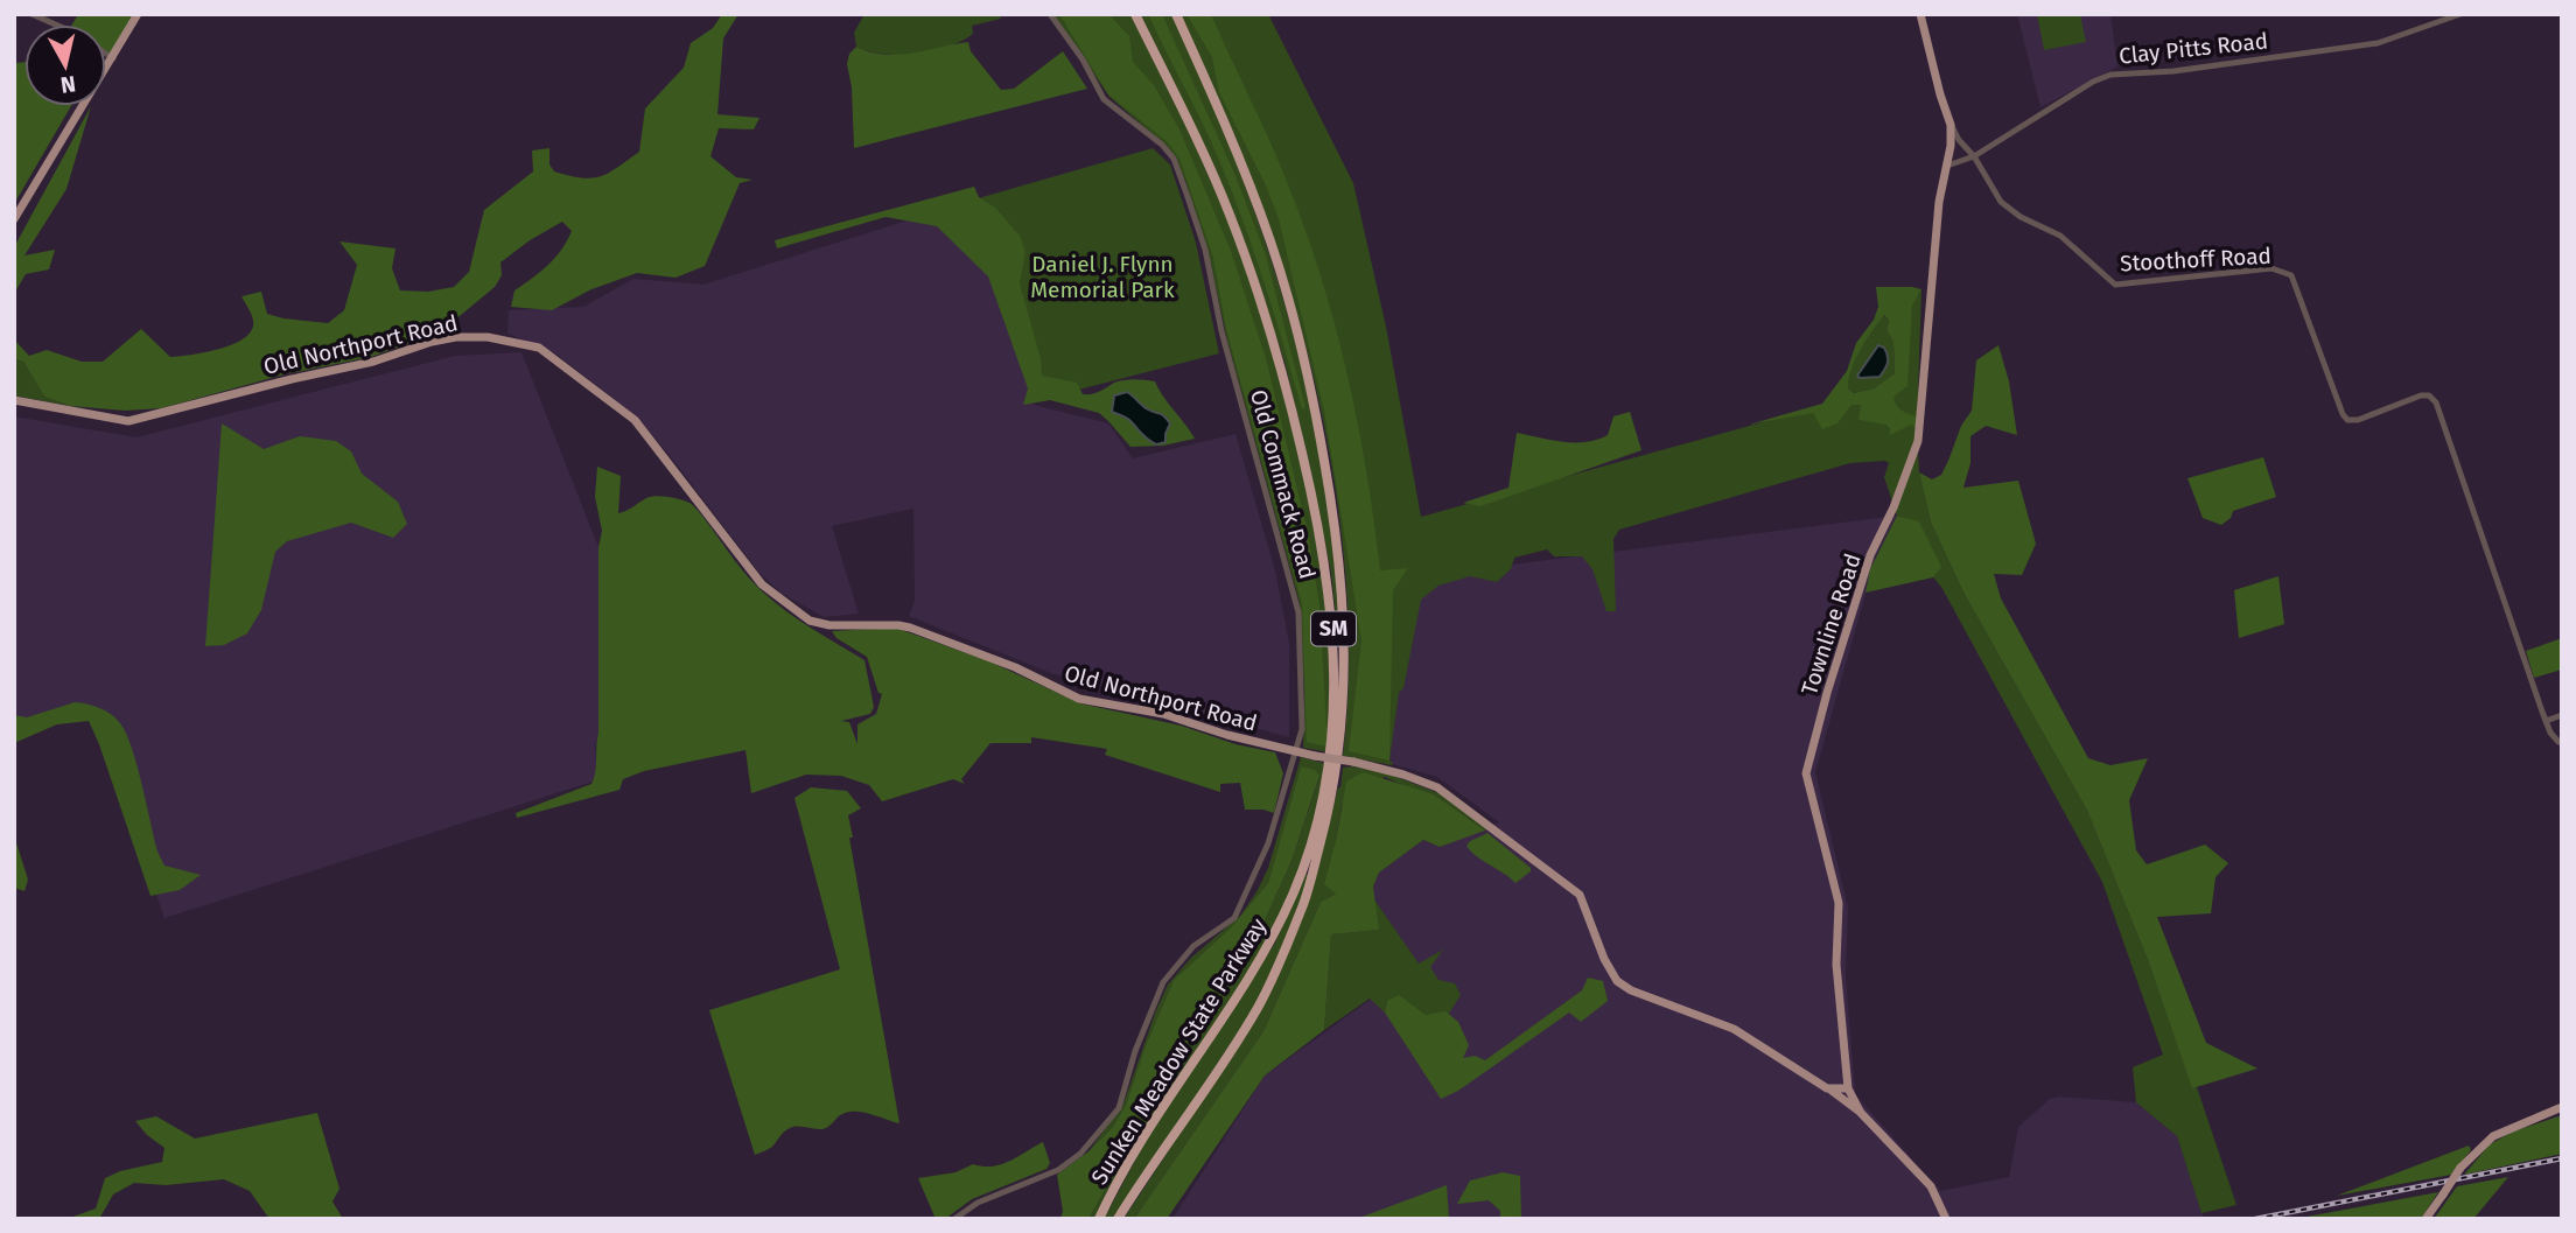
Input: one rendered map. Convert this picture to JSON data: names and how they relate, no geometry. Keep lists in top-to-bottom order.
{
  "streets": {
    "highway": ["SM", "Sunken Meadow State Parkway"],
    "main road": ["Old Northport Road", "Townline Road"],
    "street": ["Clay Pitts Road", "Stoothoff Road", "Old Commack Road"]
  },
  "crossings": [
    ["Clay Pitts Road", "Stoothoff Road"],
    ["Clay Pitts Road", "Townline Road"],
    ["Stoothoff Road", "Townline Road"],
    ["Old Northport Road", "Old Commack Road"],
    ["Old Northport Road", "Townline Road"]
  ],
  "parks": ["Daniel J. Flynn Memorial Park"],
  "north": "bottom"
}
